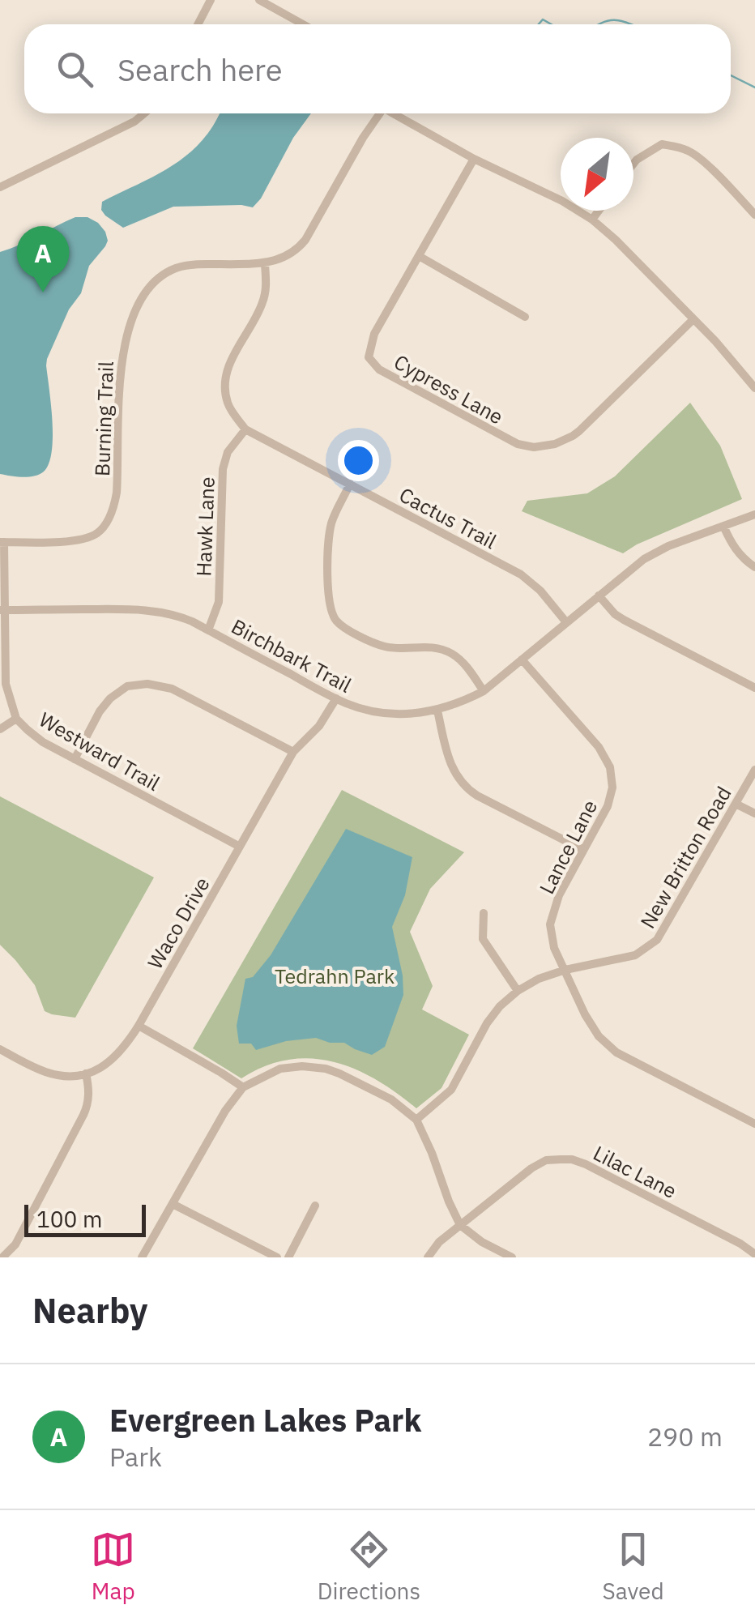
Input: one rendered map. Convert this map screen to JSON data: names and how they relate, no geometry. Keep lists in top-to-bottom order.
{
  "streets": {
    "street": [
      "Cypress Lane",
      "Burning Trail",
      "Cactus Trail",
      "Hawk Lane",
      "Birchbark Trail",
      "Westward Trail",
      "Lance Lane",
      "New Britton Road",
      "Waco Drive",
      "Lilac Lane"
    ]
  },
  "crossings": [
    ["Burning Trail", "Westward Trail"],
    ["Cactus Trail", "Hawk Lane"],
    ["Cactus Trail", "Birchbark Trail"],
    ["Hawk Lane", "Birchbark Trail"],
    ["Birchbark Trail", "Westward Trail"],
    ["Birchbark Trail", "Lance Lane"],
    ["Birchbark Trail", "Waco Drive"],
    ["Westward Trail", "Waco Drive"],
    ["Lance Lane", "New Britton Road"]
  ],
  "parks": ["Tedrahn Park"],
  "scale_bar": "100 m",
  "north": "bottom left",
  "page": {
    "search": "Search here",
    "pins": "A",
    "scale": "100 m",
    "heading": "Nearby",
    "list": [
      {
        "mark": "A",
        "name": "Evergreen Lakes Park",
        "note": "Park",
        "value": "290 m"
      }
    ],
    "nav": ["Map", "Directions", "Saved"]
  }
}
